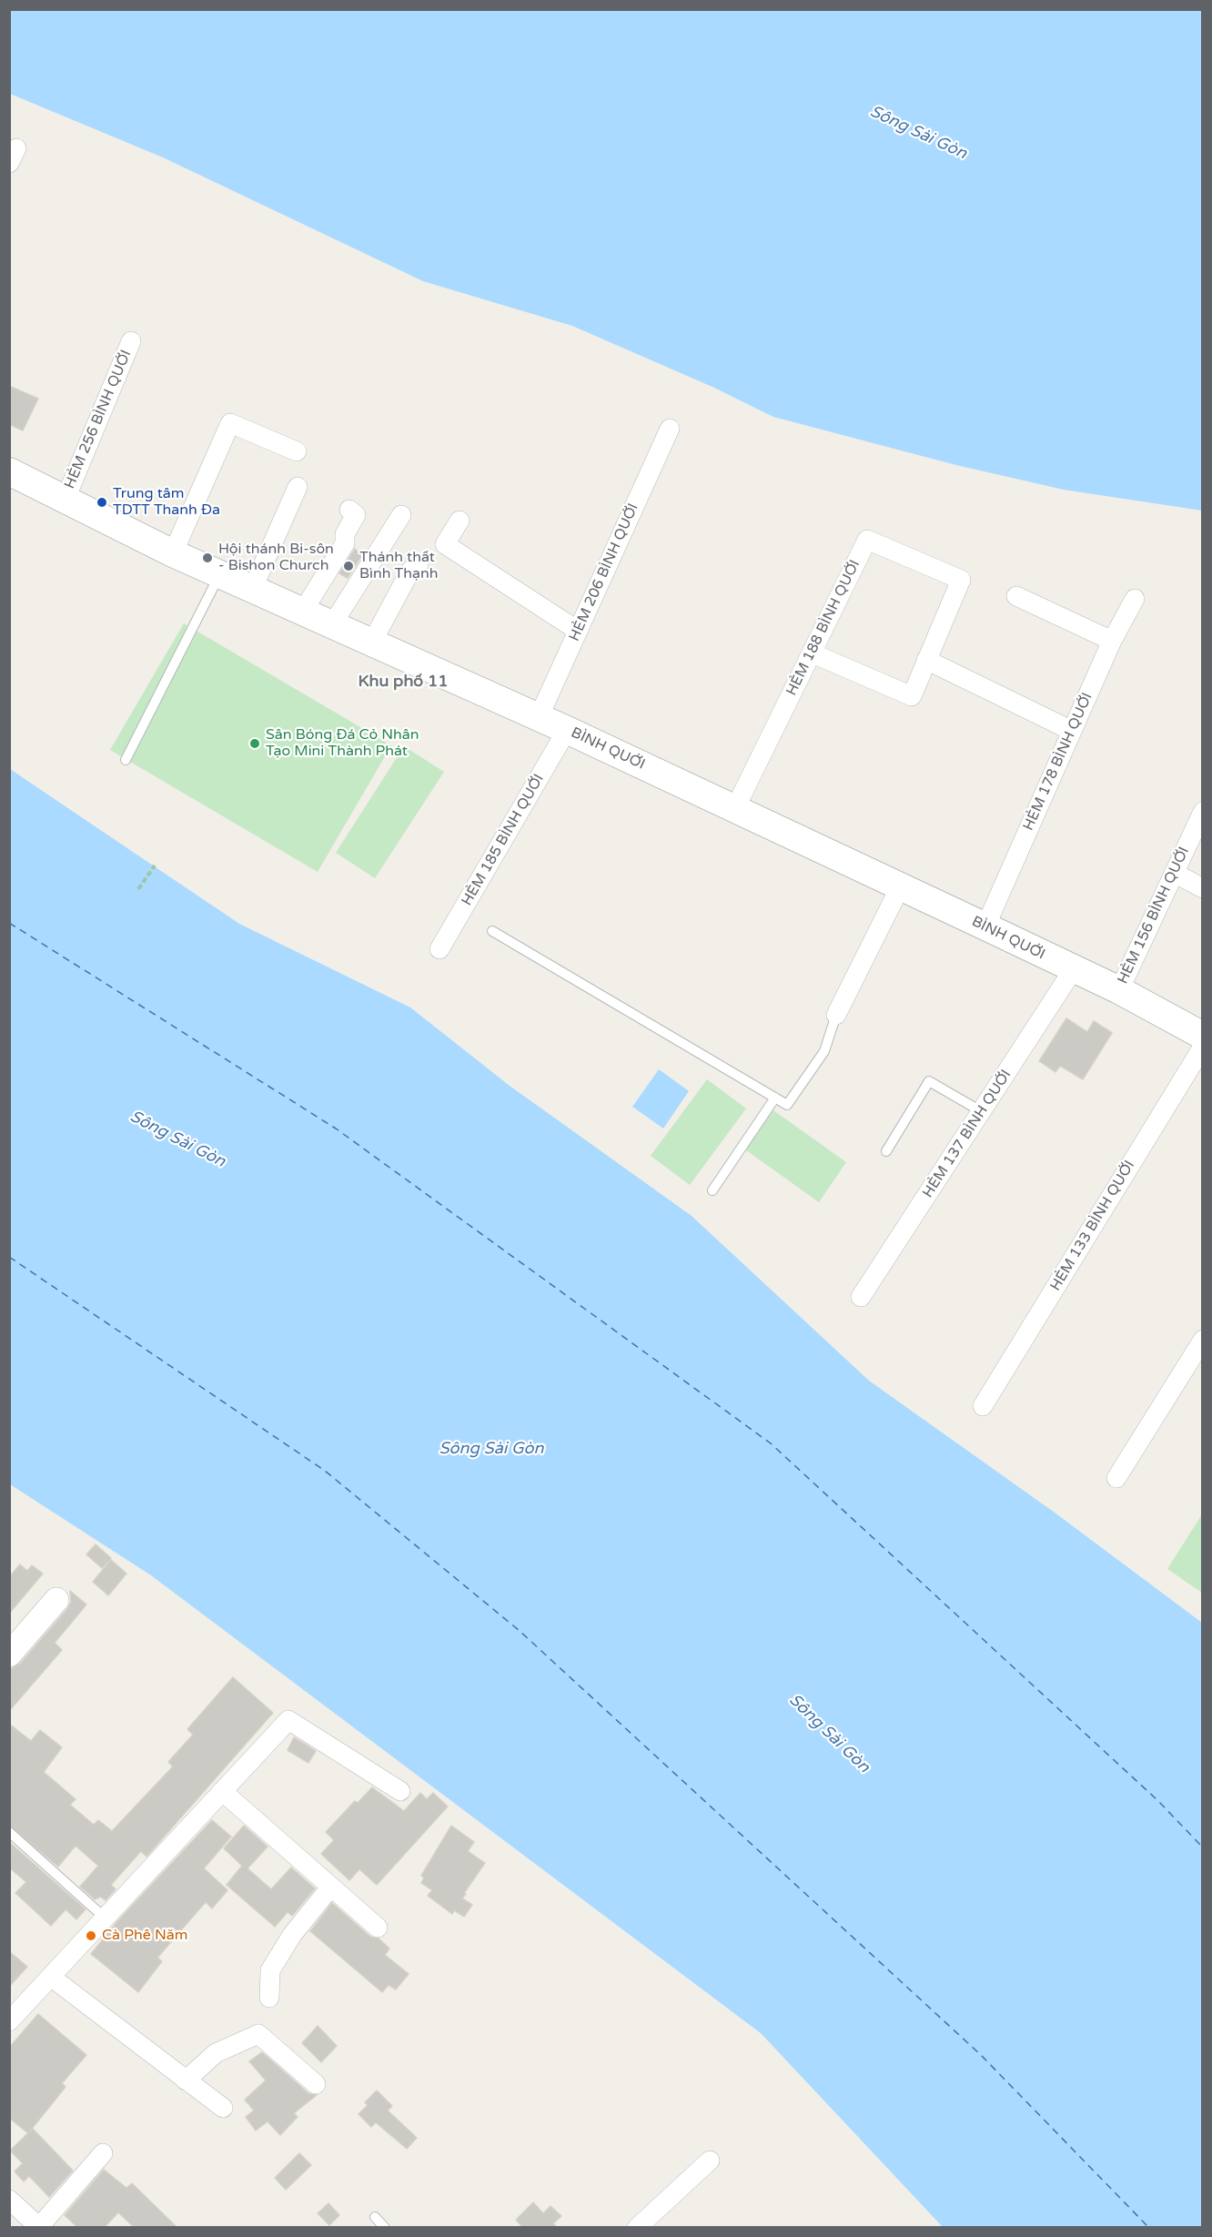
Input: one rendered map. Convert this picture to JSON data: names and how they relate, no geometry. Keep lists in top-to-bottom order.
{
  "streets": {
    "main road": ["BÌNH QUỚI"],
    "street": [
      "HẺM 256 BÌNH QUỚI",
      "HẺM 206 BÌNH QUỚI",
      "HẺM 188 BÌNH QUỚI",
      "HẺM 178 BÌNH QUỚI",
      "HẺM 185 BÌNH QUỚI",
      "HẺM 156 BÌNH QUỚI",
      "HẺM 137 BÌNH QUỚI",
      "HẺM 133 BÌNH QUỚI"
    ]
  },
  "crossings": [
    ["HẺM 256 BÌNH QUỚI", "BÌNH QUỚI"],
    ["HẺM 206 BÌNH QUỚI", "BÌNH QUỚI"],
    ["HẺM 188 BÌNH QUỚI", "BÌNH QUỚI"],
    ["BÌNH QUỚI", "HẺM 178 BÌNH QUỚI"],
    ["BÌNH QUỚI", "HẺM 185 BÌNH QUỚI"],
    ["BÌNH QUỚI", "HẺM 156 BÌNH QUỚI"],
    ["BÌNH QUỚI", "HẺM 137 BÌNH QUỚI"]
  ],
  "districts": ["Khu phố 11"],
  "water": ["Sông Sài Gòn"],
  "places": [
    "Trung tâm TDTT Thanh Đa",
    "Hội thánh Bi-sôn - Bishon Church",
    "Thánh thất Bình Thạnh",
    "Sân Bóng Đá Cỏ Nhân Tạo Mini Thành Phát",
    "Cà Phê Năm"
  ]
}
